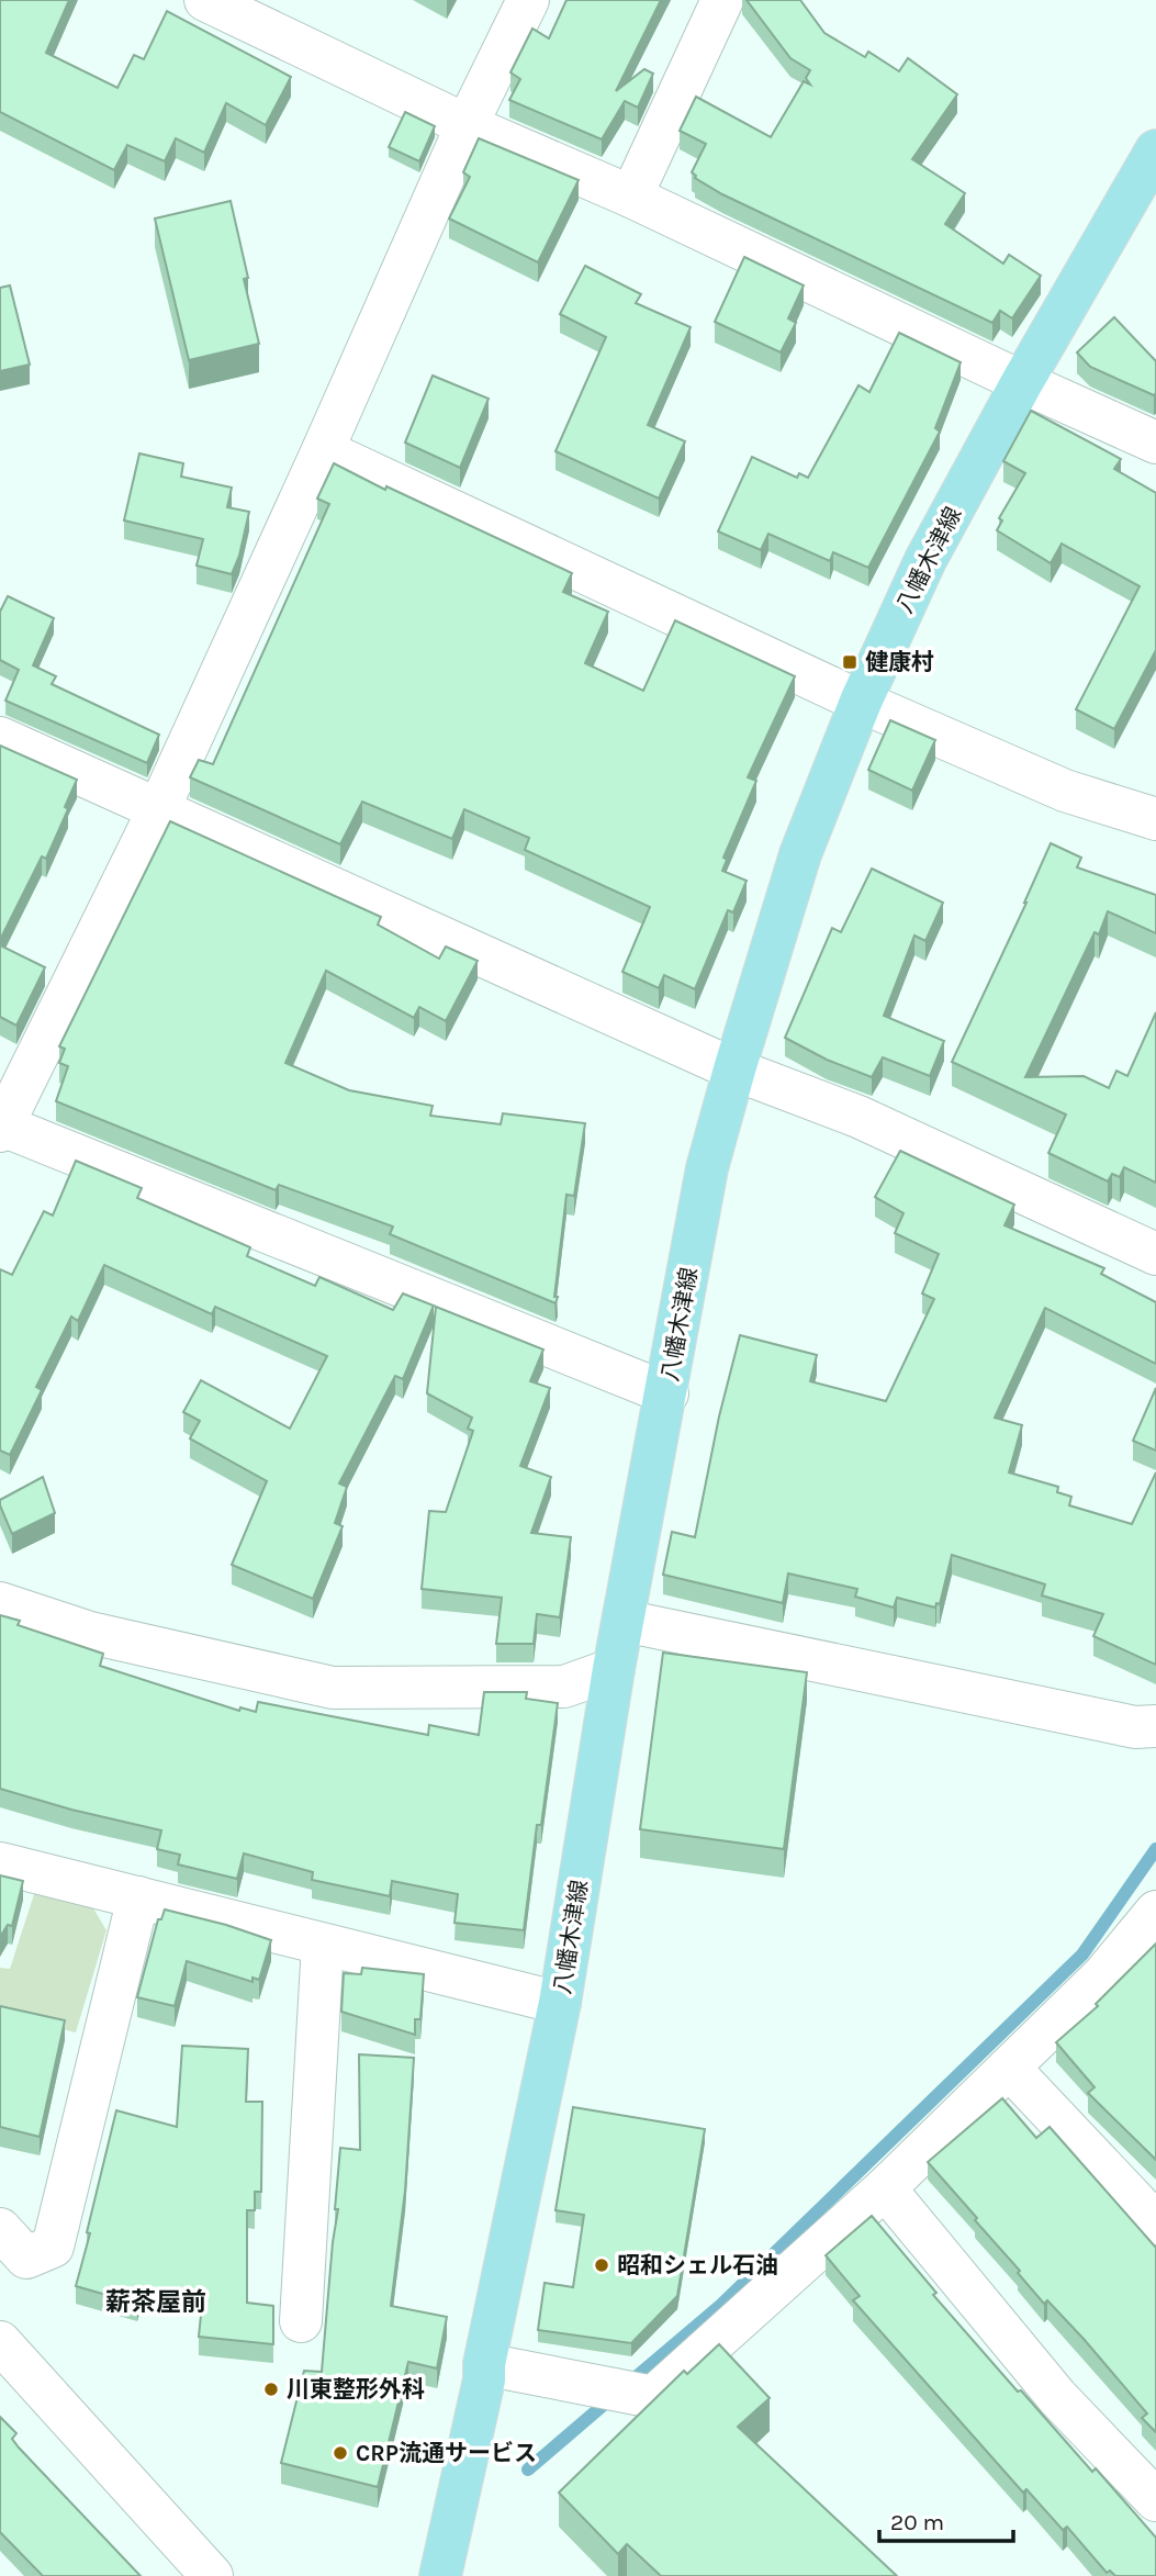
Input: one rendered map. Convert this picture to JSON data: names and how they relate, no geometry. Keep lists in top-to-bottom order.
{
  "streets": {
    "main road": ["八幡木津線"]
  },
  "districts": ["薪茶屋前"],
  "places": {
    "transit": ["健康村"],
    "other": ["昭和シェル石油", "川東整形外科", "CRP流通サービス"]
  },
  "scale_bar": "20 m"
}
